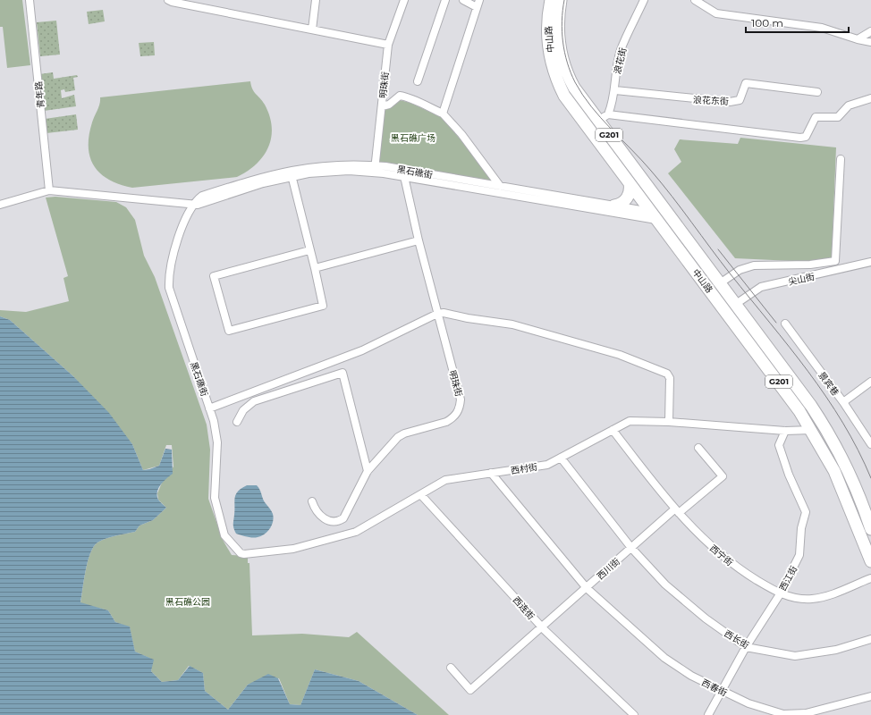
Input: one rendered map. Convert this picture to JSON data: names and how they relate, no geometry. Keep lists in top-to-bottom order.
{
  "streets": {
    "highway": ["中山路", "G201"],
    "street": [
      "浪花街",
      "明珠街",
      "青年路",
      "浪花东街",
      "黑石礁街",
      "尖山街",
      "景宾巷",
      "西村街",
      "西宁街",
      "西川街",
      "西江街",
      "西连街",
      "西长街",
      "西春街"
    ]
  },
  "crossings": [
    ["中山路", "浪花街"],
    ["中山路", "黑石礁街"],
    ["中山路", "尖山街"],
    ["中山路", "西村街"],
    ["浪花街", "浪花东街"],
    ["明珠街", "黑石礁街"],
    ["黑石礁街", "西村街"],
    ["西村街", "西宁街"],
    ["西村街", "西江街"],
    ["西村街", "西连街"],
    ["西村街", "西长街"],
    ["西村街", "西春街"],
    ["西宁街", "西川街"],
    ["西宁街", "西江街"],
    ["西川街", "西连街"],
    ["西川街", "西长街"],
    ["西川街", "西春街"],
    ["西江街", "西长街"],
    ["西江街", "西春街"]
  ],
  "parks": ["黑石礁广场", "黑石礁公园"],
  "scale_bar": "100 m"
}
